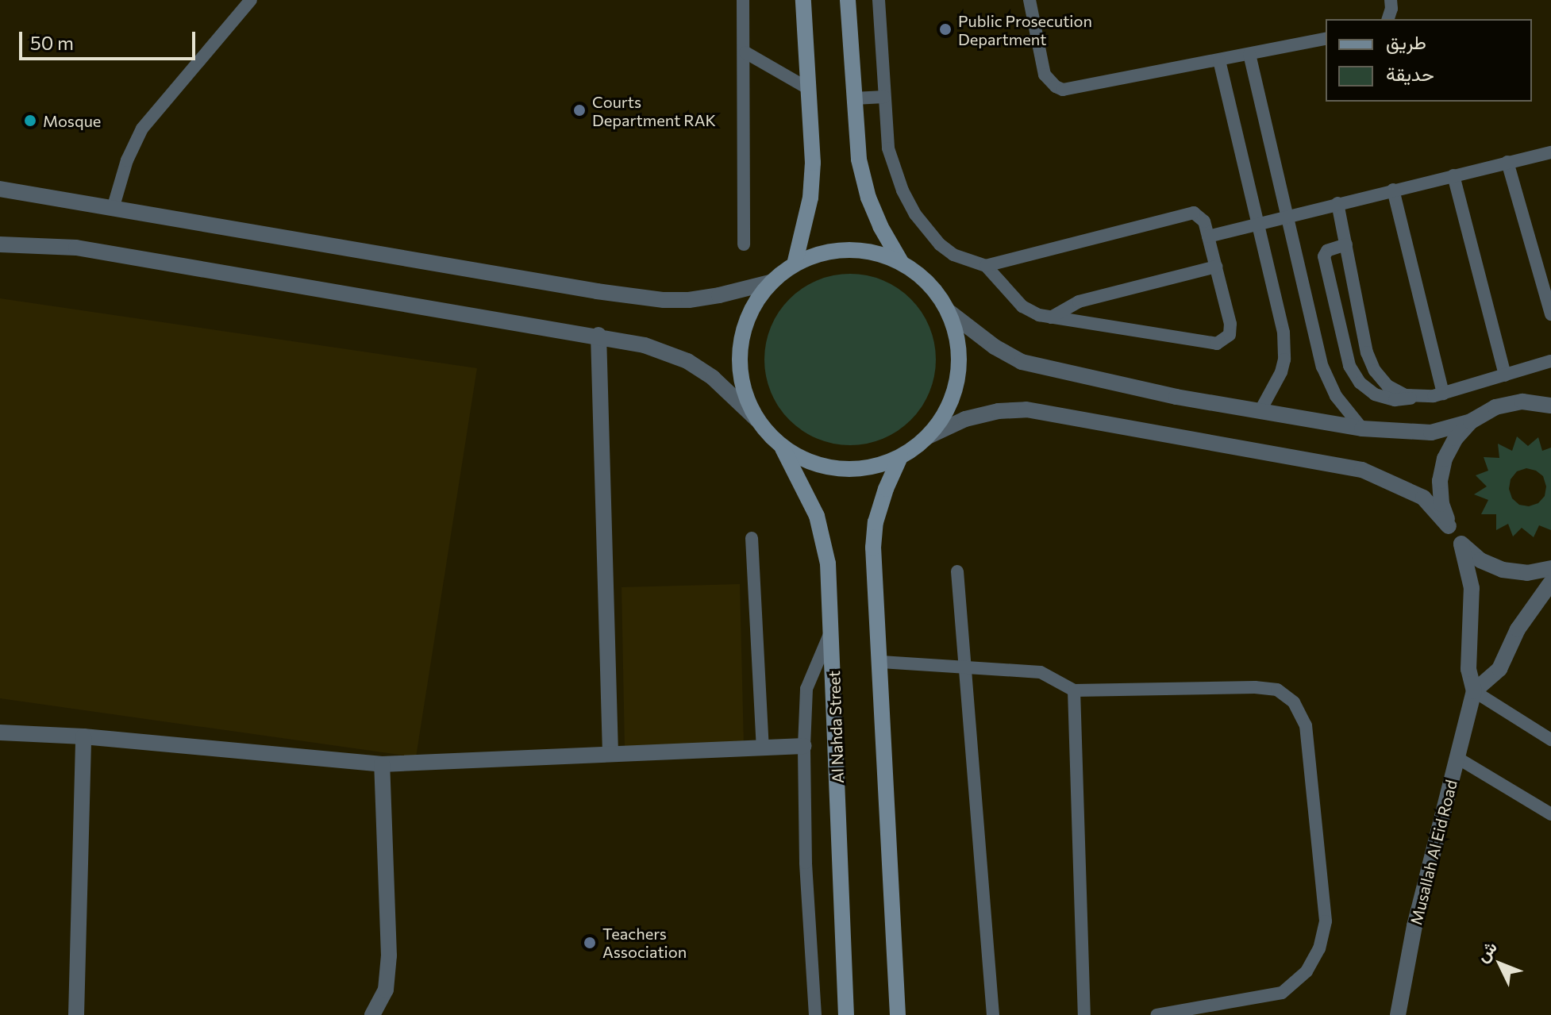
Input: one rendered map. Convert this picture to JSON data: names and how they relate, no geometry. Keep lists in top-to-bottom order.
{
  "streets": {
    "main road": ["Al Nahda Street"],
    "street": ["Musallah Al Eid Road"]
  },
  "places": [
    "Public Prosecution Department",
    "Courts Department RAK",
    "Mosque",
    "Teachers Association"
  ],
  "legend": ["طريق", "حديقة"],
  "scale_bar": "50 m",
  "north": "top left"
}
